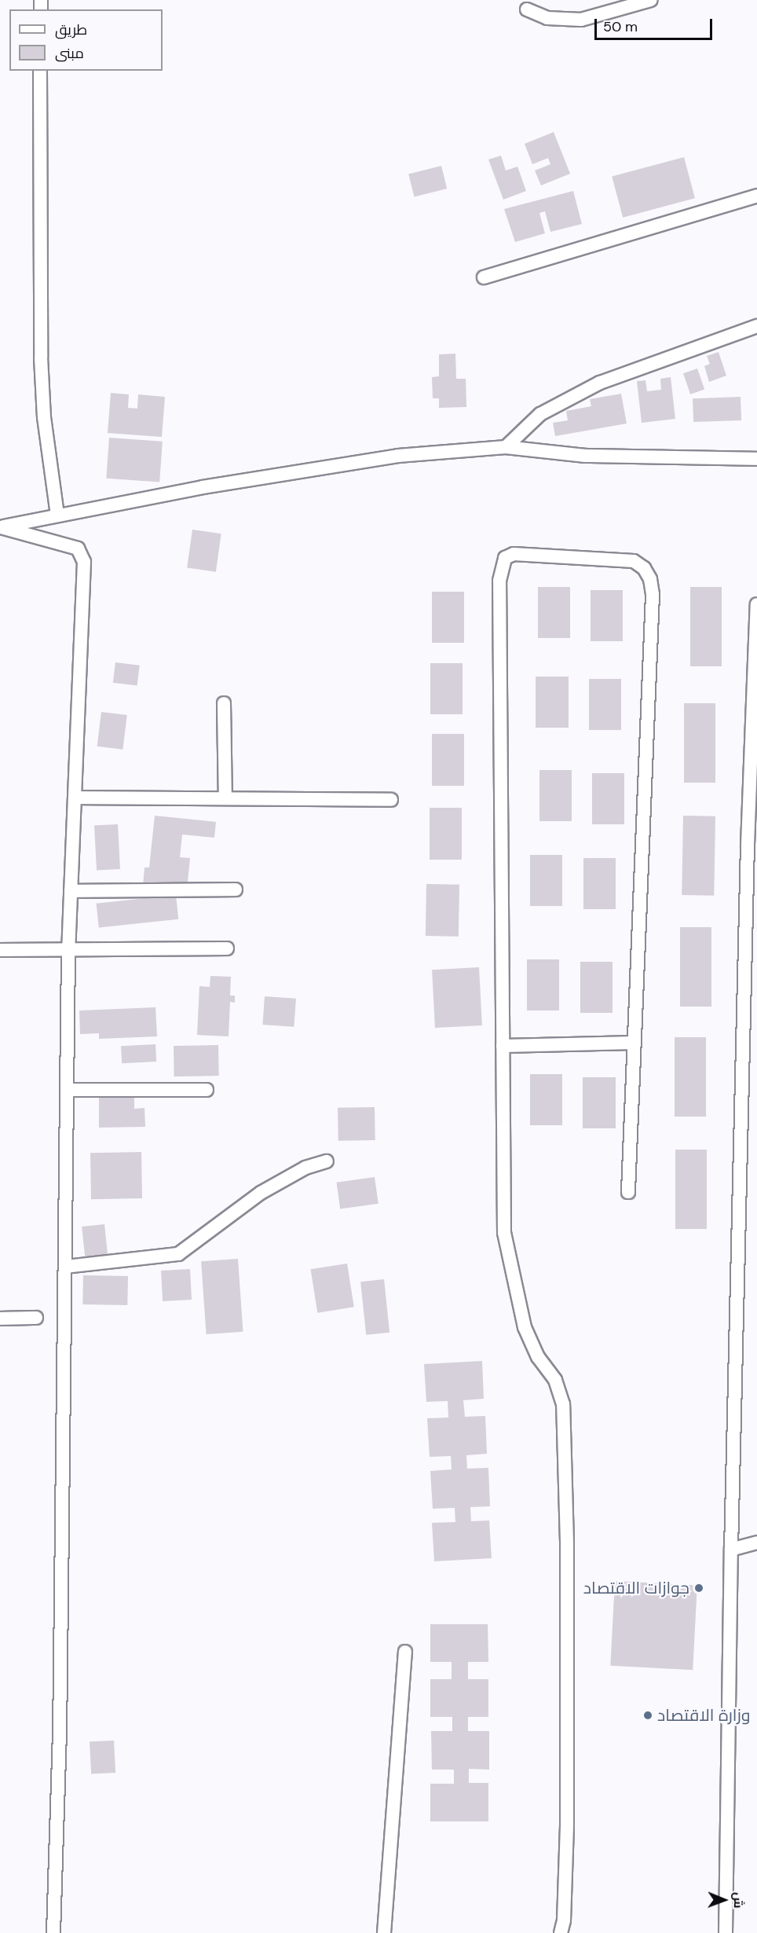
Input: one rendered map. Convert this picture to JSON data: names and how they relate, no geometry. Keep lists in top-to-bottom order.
{
  "places": ["جوازات الاقتصاد", "وزارة الاقتصاد"],
  "legend": ["طريق", "مبنى"],
  "scale_bar": "50 m",
  "north": "right"
}
